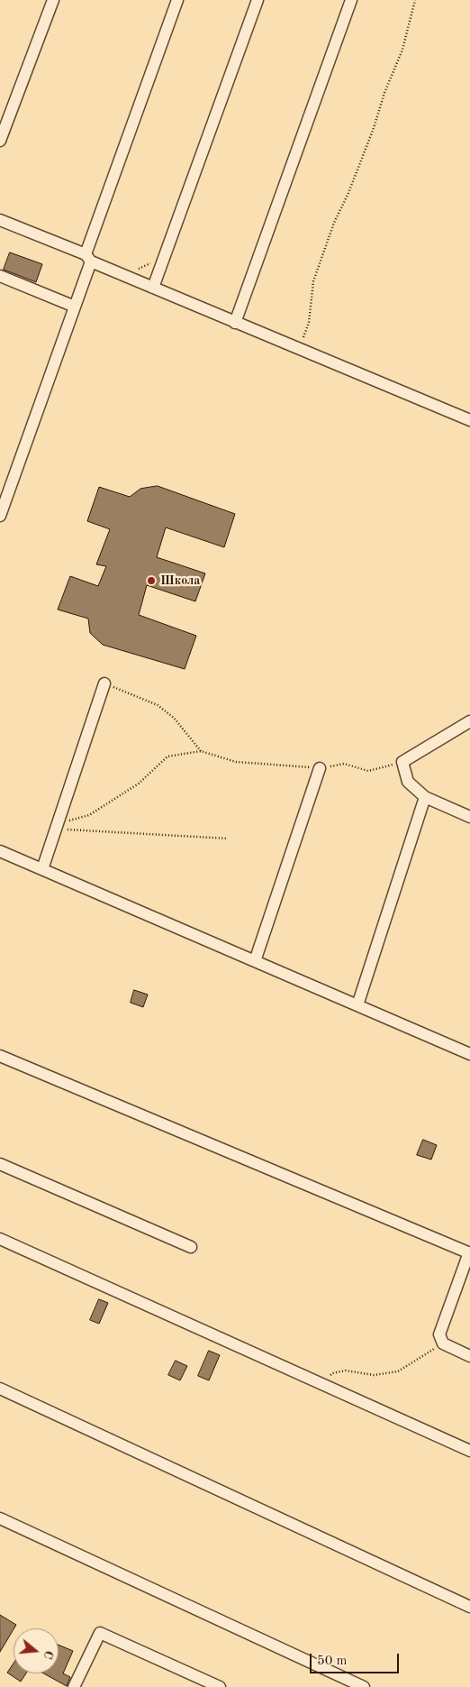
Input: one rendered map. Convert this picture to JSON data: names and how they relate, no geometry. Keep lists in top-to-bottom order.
{
  "places": ["Школа"],
  "scale_bar": "50 m",
  "north": "right"
}
